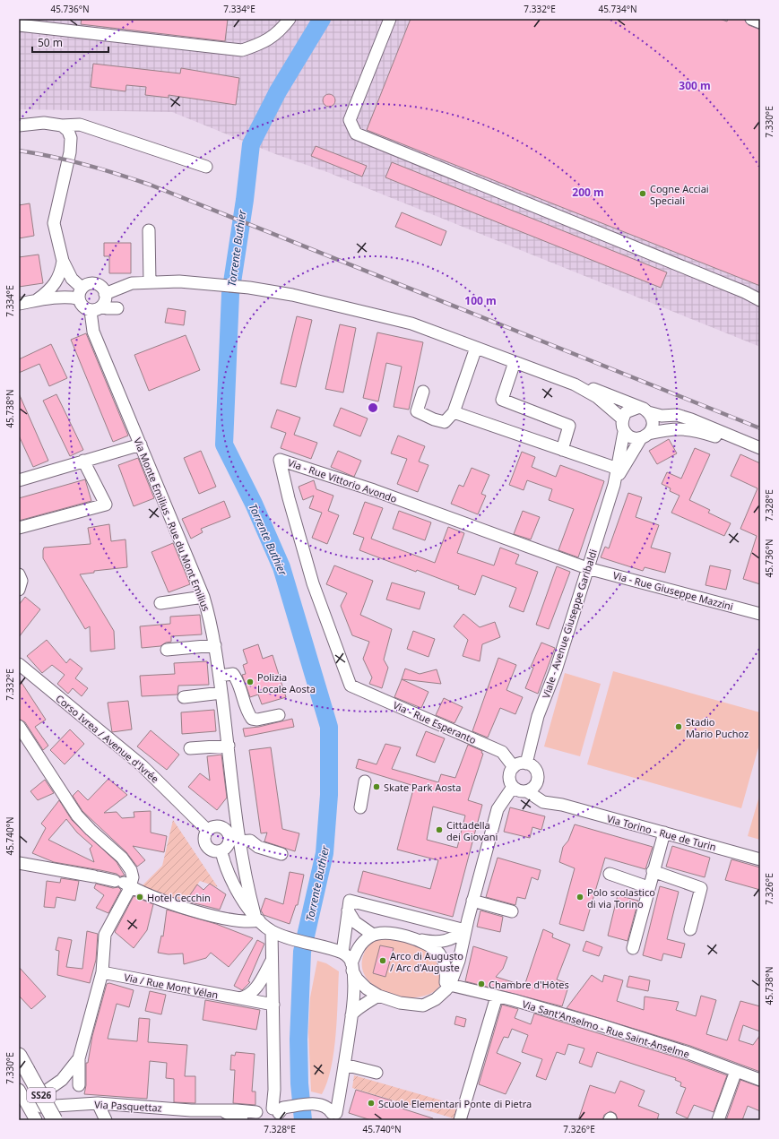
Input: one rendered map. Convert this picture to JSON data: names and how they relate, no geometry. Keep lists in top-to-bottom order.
{
  "streets": {
    "main road": ["SS26"],
    "street": [
      "Via - Rue Vittorio Avondo",
      "Via Monte Emilius - Rue du Mont Emilius",
      "Via - Rue Giuseppe Mazzini",
      "Viale - Avenue Giuseppe Garibaldi",
      "Via - Rue Esperanto",
      "Corso Ivrea / Avenue d'Ivrée",
      "Via Torino - Rue de Turin",
      "Via / Rue Mont Vélan",
      "Via Sant'Anselmo - Rue Saint-Anselme",
      "Via Pasquettaz"
    ]
  },
  "crossings": [
    ["Via - Rue Vittorio Avondo", "Via - Rue Giuseppe Mazzini"],
    ["Via - Rue Vittorio Avondo", "Viale - Avenue Giuseppe Garibaldi"],
    ["Via - Rue Vittorio Avondo", "Via - Rue Esperanto"],
    ["Via - Rue Giuseppe Mazzini", "Viale - Avenue Giuseppe Garibaldi"],
    ["Viale - Avenue Giuseppe Garibaldi", "Via - Rue Esperanto"],
    ["Viale - Avenue Giuseppe Garibaldi", "Via Torino - Rue de Turin"],
    ["Via - Rue Esperanto", "Via Torino - Rue de Turin"]
  ],
  "water": ["Torrente Buthier"],
  "places": [
    "Cogne Acciai Speciali",
    "Polizia Locale Aosta",
    "Stadio Mario Puchoz",
    "Skate Park Aosta",
    "Cittadella dei Giovani",
    "Hotel Cecchin",
    "Polo scolastico di via Torino",
    "Arco di Augusto / Arc d'Auguste",
    "Chambre d'Hôtes",
    "Scuole Elementari Ponte di Pietra"
  ],
  "scale_bar": "50 m",
  "coordinates": [
    "45.736°N",
    "7.334°E",
    "7.332°E",
    "45.734°N",
    "7.330°E",
    "45.738°N",
    "7.328°E",
    "45.740°N",
    "7.326°E"
  ],
  "rings": ["300 m", "200 m", "100 m"]
}
